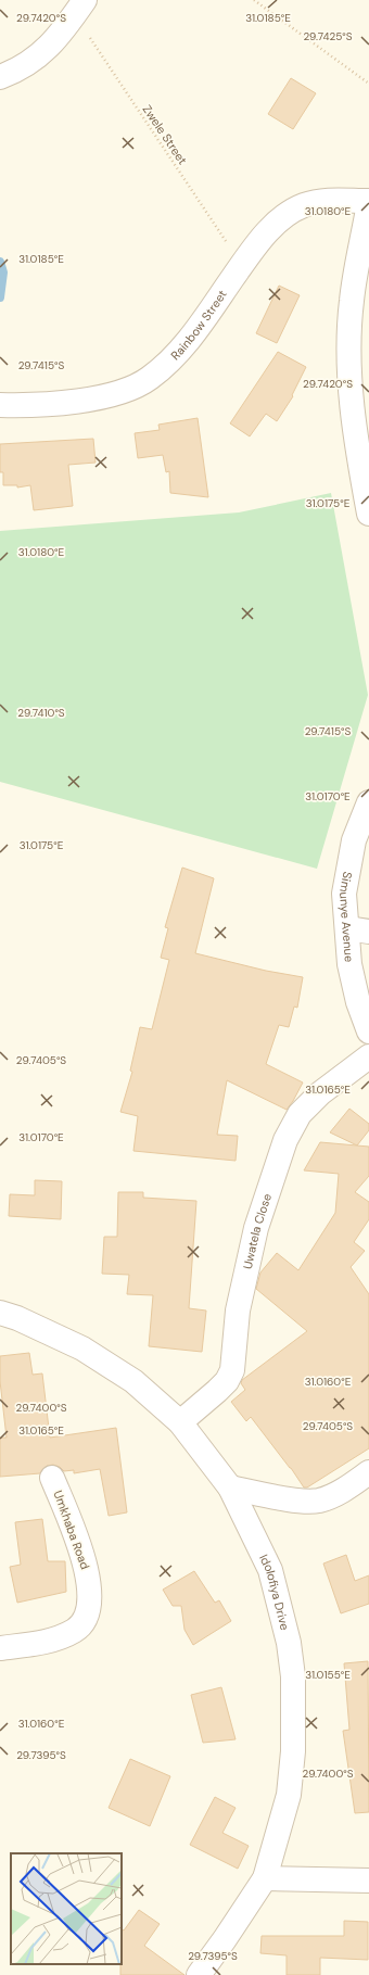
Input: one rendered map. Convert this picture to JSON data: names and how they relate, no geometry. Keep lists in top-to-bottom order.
{
  "streets": {
    "street": [
      "Rainbow Street",
      "Simunye Avenue",
      "Uwatela Close",
      "Umkhaba Road",
      "Idolofiya Drive"
    ],
    "path": ["Zwele Street"]
  },
  "crossings": [
    ["Zwele Street", "Rainbow Street"],
    ["Uwatela Close", "Idolofiya Drive"]
  ],
  "coordinates": [
    "29.7420°S",
    "31.0185°E",
    "29.7425°S",
    "31.0180°E",
    "29.7415°S",
    "31.0175°E",
    "29.7410°S",
    "31.0170°E",
    "29.7405°S",
    "31.0165°E",
    "31.0160°E",
    "29.7400°S",
    "31.0155°E",
    "29.7395°S"
  ]
}
